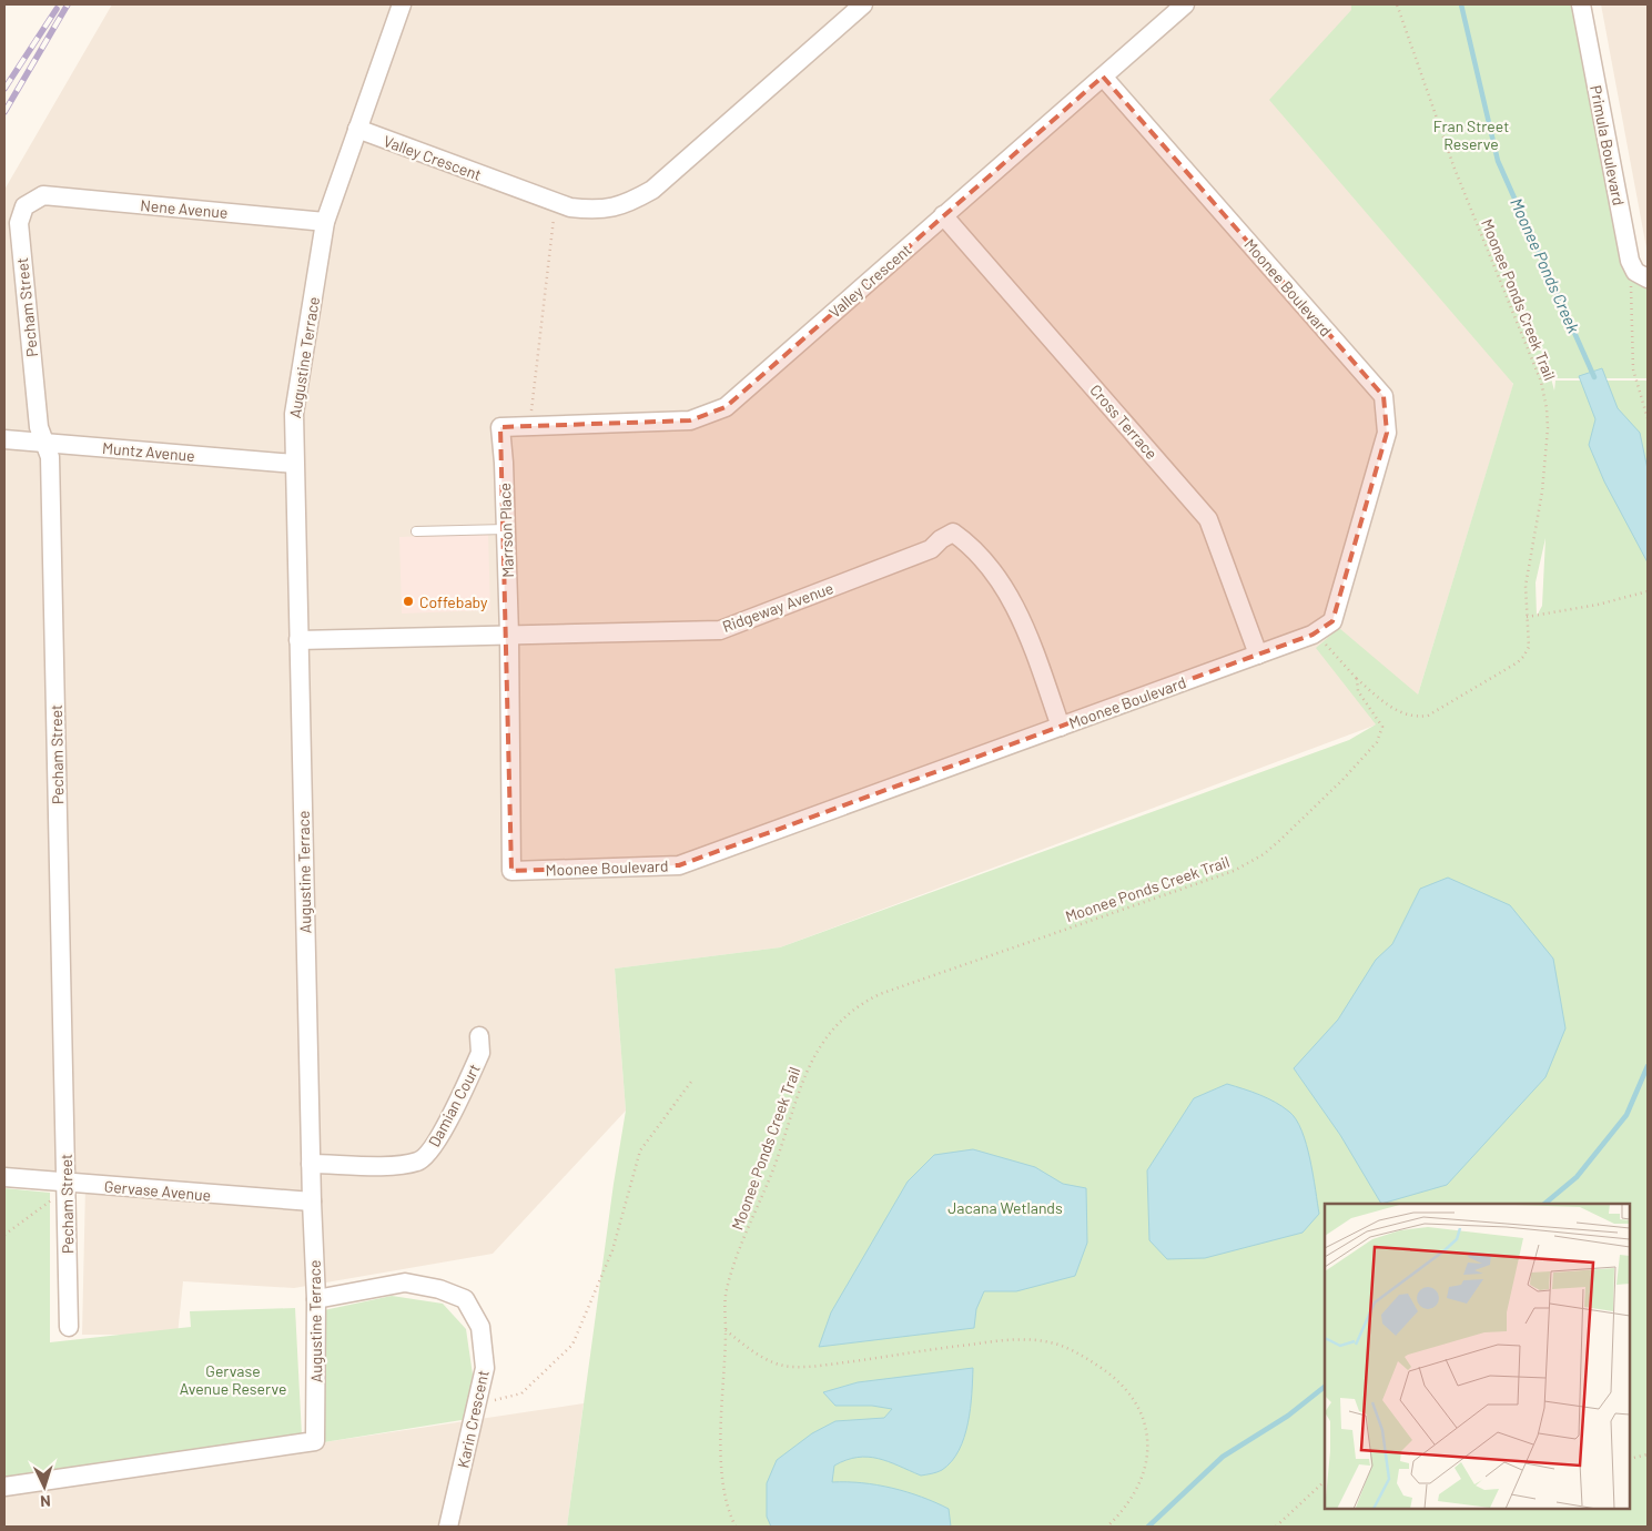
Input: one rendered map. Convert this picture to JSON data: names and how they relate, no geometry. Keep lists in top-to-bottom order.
{
  "streets": {
    "street": [
      "Primula Boulevard",
      "Valley Crescent",
      "Nene Avenue",
      "Moonee Boulevard",
      "Pecham Street",
      "Augustine Terrace",
      "Cross Terrace",
      "Muntz Avenue",
      "Marrson Place",
      "Ridgeway Avenue",
      "Damian Court",
      "Gervase Avenue",
      "Karin Crescent"
    ],
    "path": ["Moonee Ponds Creek Trail"]
  },
  "crossings": [
    ["Valley Crescent", "Moonee Boulevard"],
    ["Valley Crescent", "Augustine Terrace"],
    ["Valley Crescent", "Cross Terrace"],
    ["Valley Crescent", "Marrson Place"],
    ["Nene Avenue", "Pecham Street"],
    ["Nene Avenue", "Augustine Terrace"],
    ["Moonee Boulevard", "Cross Terrace"],
    ["Moonee Boulevard", "Marrson Place"],
    ["Moonee Boulevard", "Ridgeway Avenue"],
    ["Pecham Street", "Muntz Avenue"],
    ["Pecham Street", "Gervase Avenue"],
    ["Augustine Terrace", "Muntz Avenue"],
    ["Augustine Terrace", "Ridgeway Avenue"],
    ["Augustine Terrace", "Damian Court"],
    ["Augustine Terrace", "Gervase Avenue"],
    ["Augustine Terrace", "Karin Crescent"],
    ["Marrson Place", "Ridgeway Avenue"]
  ],
  "water": ["Moonee Ponds Creek"],
  "parks": ["Fran Street Reserve", "Jacana Wetlands", "Gervase Avenue Reserve"],
  "places": ["Coffebaby"],
  "north": "bottom"
}
